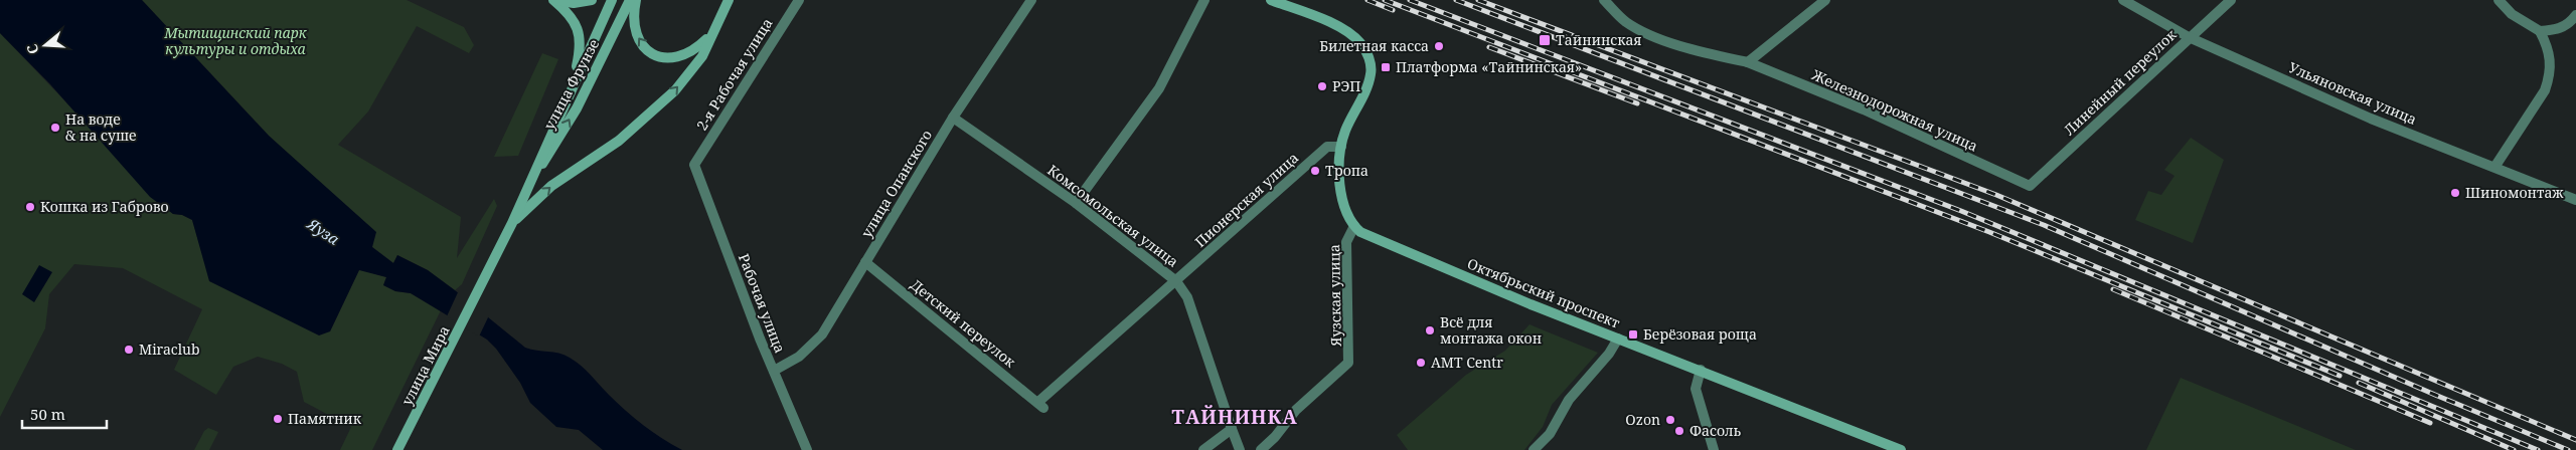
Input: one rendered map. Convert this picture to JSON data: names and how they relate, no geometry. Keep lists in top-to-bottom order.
{
  "streets": {
    "main road": ["улица Фрунзе", "Октябрьский проспект", "улица Мира"],
    "street": [
      "2-я Рабочая улица",
      "Линейный переулок",
      "Ульяновская улица",
      "Железнодорожная улица",
      "улица Опанского",
      "Пионерская улица",
      "Комсомольская улица",
      "Яузская улица",
      "Рабочая улица",
      "Детский переулок"
    ]
  },
  "crossings": [
    ["2-я Рабочая улица", "Рабочая улица"],
    ["Линейный переулок", "Ульяновская улица"],
    ["Линейный переулок", "Железнодорожная улица"],
    ["улица Фрунзе", "улица Мира"],
    ["улица Опанского", "Комсомольская улица"],
    ["улица Опанского", "Рабочая улица"],
    ["улица Опанского", "Детский переулок"],
    ["Пионерская улица", "Комсомольская улица"],
    ["Пионерская улица", "Детский переулок"],
    ["Октябрьский проспект", "Яузская улица"]
  ],
  "districts": ["ТАЙНИНКА"],
  "water": ["Яуза"],
  "parks": ["Мытищинский парк культуры и отдыха"],
  "places": {
    "transit": ["Тайнинская", "Платформа «Тайнинская»", "Берёзовая роща"],
    "other": [
      "Билетная касса",
      "РЭП",
      "На воде & на суше",
      "Тропа",
      "Шиномонтаж",
      "Кошка из Габрово",
      "Всё для монтажа окон",
      "Miraclub",
      "AMT Centr",
      "Памятник",
      "Ozon",
      "Фасоль"
    ]
  },
  "scale_bar": "50 m",
  "north": "left"
}
